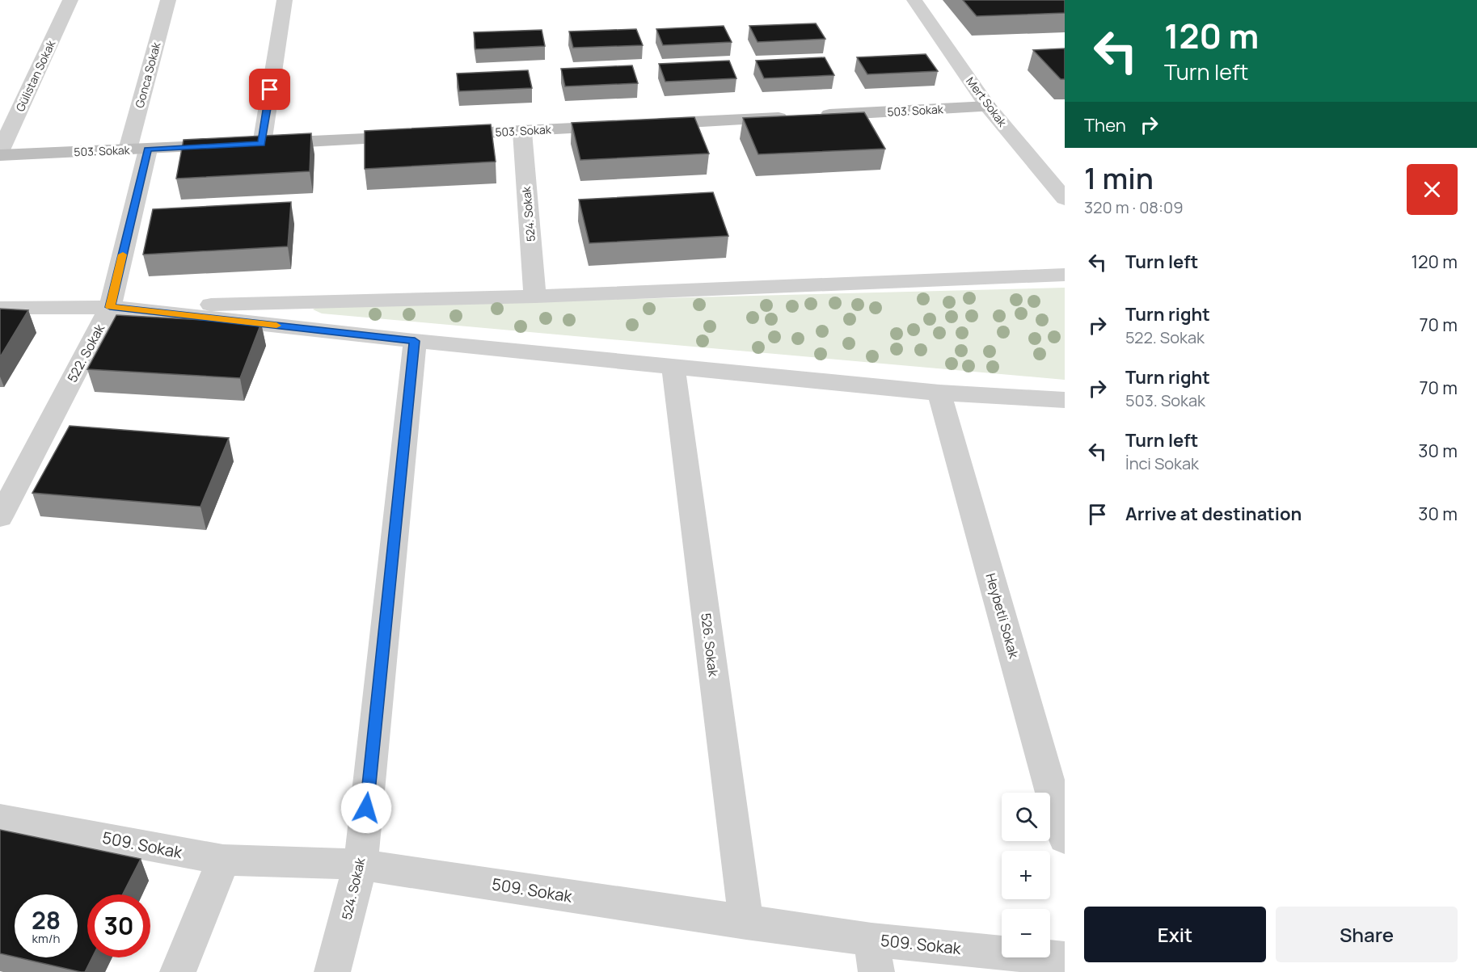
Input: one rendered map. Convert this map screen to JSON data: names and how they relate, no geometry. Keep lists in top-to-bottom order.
{
  "streets": {
    "street": [
      "Gonca Sokak",
      "Gülistan Sokak",
      "Mert Sokak",
      "503. Sokak",
      "524. Sokak",
      "522. Sokak",
      "Heybetli Sokak",
      "526. Sokak",
      "509. Sokak"
    ]
  },
  "crossings": [
    ["Gonca Sokak", "503. Sokak"],
    ["Gonca Sokak", "522. Sokak"],
    ["Gülistan Sokak", "503. Sokak"],
    ["Mert Sokak", "503. Sokak"],
    ["503. Sokak", "524. Sokak"],
    ["503. Sokak", "522. Sokak"],
    ["524. Sokak", "509. Sokak"],
    ["526. Sokak", "509. Sokak"]
  ],
  "page": {
    "turn": ["120 m", "Turn left"],
    "then": "Then",
    "heading": ["1 min", "320 m · 08:09"],
    "list": [
      {
        "name": "Turn left",
        "value": "120 m"
      },
      {
        "name": "Turn right",
        "note": "522. Sokak",
        "value": "70 m"
      },
      {
        "name": "Turn right",
        "note": "503. Sokak",
        "value": "70 m"
      },
      {
        "name": "Turn left",
        "note": "İnci Sokak",
        "value": "30 m"
      },
      {
        "name": "Arrive at destination",
        "value": "30 m"
      }
    ],
    "map_buttons": ["+", "−"],
    "speed": "28 km/h",
    "limit": "30",
    "buttons": ["Exit", "Share"]
  }
}
